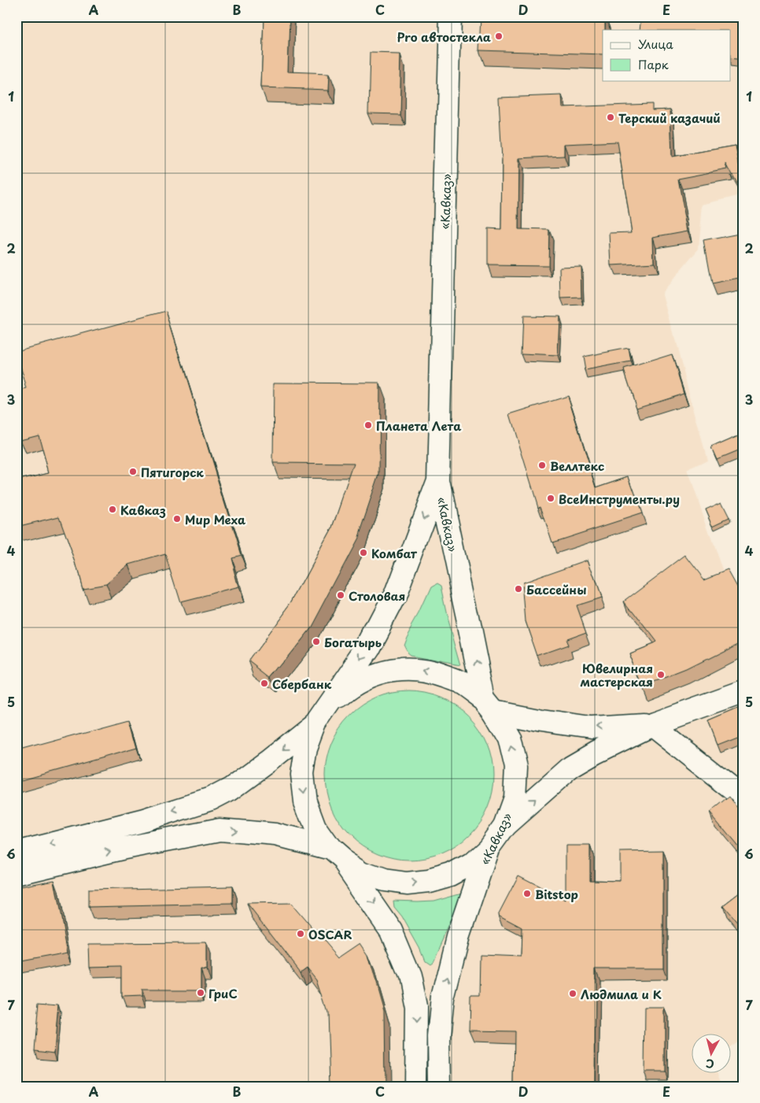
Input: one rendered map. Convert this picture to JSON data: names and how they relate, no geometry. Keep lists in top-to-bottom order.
{
  "streets": {
    "main road": ["«Кавказ»"]
  },
  "places": [
    "Pro автостекла",
    "Терский казачий",
    "Планета Лета",
    "Веллтекс",
    "Пятигорск",
    "ВсеИнструменты.ру",
    "Кавказ",
    "Мир Меха",
    "Комбат",
    "Бассейны",
    "Столовая",
    "Богатырь",
    "Ювелирная мастерская",
    "Сбербанк",
    "Bitstop",
    "OSCAR",
    "ГриС",
    "Людмила и К"
  ],
  "legend": ["Улица", "Парк"],
  "north": "bottom",
  "grid": {
    "columns": [
      "A",
      "B",
      "C",
      "D",
      "E"
    ],
    "rows": [
      "1",
      "2",
      "3",
      "4",
      "5",
      "6",
      "7"
    ]
  }
}
